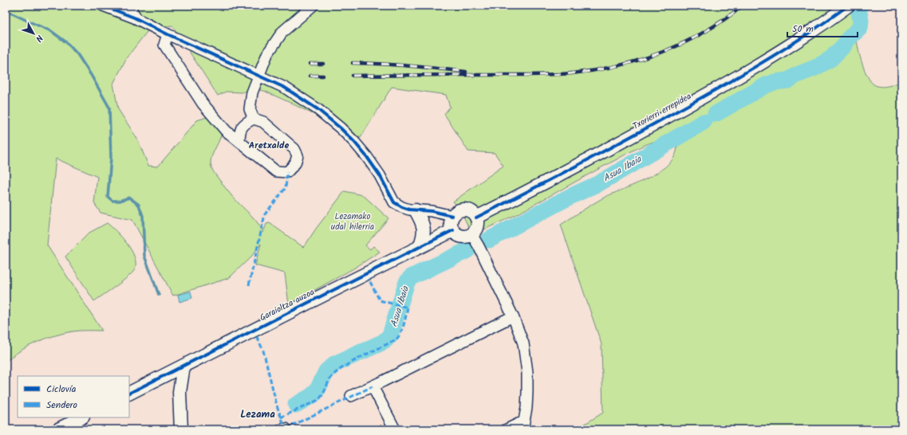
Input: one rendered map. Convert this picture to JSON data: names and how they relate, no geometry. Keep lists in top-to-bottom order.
{
  "streets": {
    "street": ["Txorierri errepidea", "Garaioltza auzoa"]
  },
  "crossings": [
    ["Txorierri errepidea", "Garaioltza auzoa"]
  ],
  "districts": ["Aretxalde", "Lezama"],
  "water": ["Asua Ibaia"],
  "parks": ["Lezamako udal hilerria"],
  "legend": ["Ciclovía", "Sendero"],
  "scale_bar": "50 m",
  "north": "bottom right"
}
